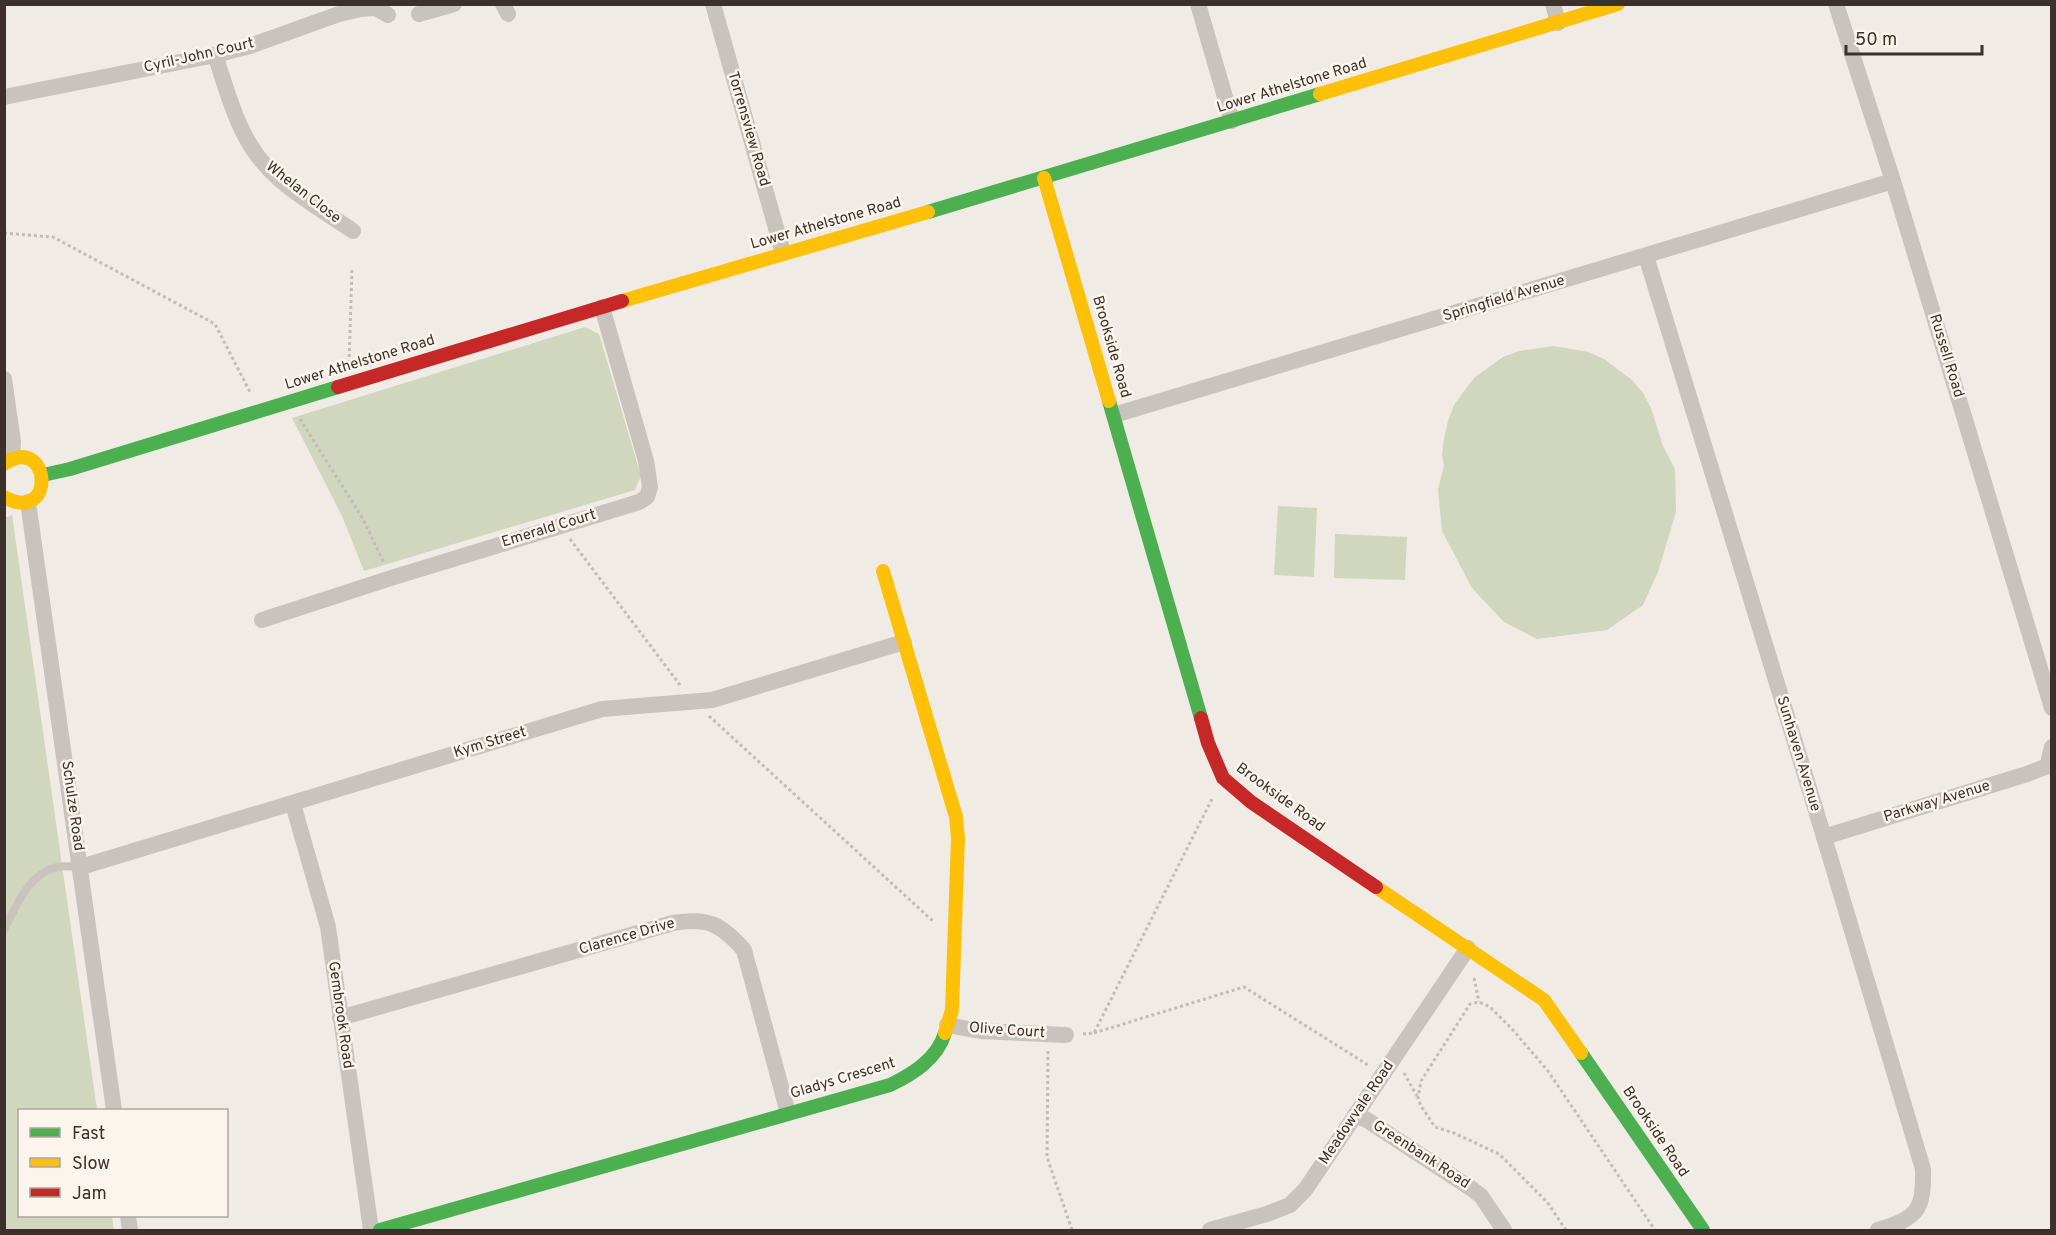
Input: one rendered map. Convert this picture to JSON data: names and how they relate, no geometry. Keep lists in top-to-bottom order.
{
  "streets": {
    "street": [
      "Cyril-John Court",
      "Lower Athelstone Road",
      "Torrensview Road",
      "Whelan Close",
      "Springfield Avenue",
      "Brookside Road",
      "Russell Road",
      "Emerald Court",
      "Kym Street",
      "Sunhaven Avenue",
      "Parkway Avenue",
      "Schulze Road",
      "Clarence Drive",
      "Gembrook Road",
      "Olive Court",
      "Gladys Crescent",
      "Meadowvale Road",
      "Greenbank Road"
    ]
  },
  "crossings": [
    ["Cyril-John Court", "Whelan Close"],
    ["Lower Athelstone Road", "Torrensview Road"],
    ["Lower Athelstone Road", "Brookside Road"],
    ["Lower Athelstone Road", "Emerald Court"],
    ["Springfield Avenue", "Brookside Road"],
    ["Springfield Avenue", "Russell Road"],
    ["Springfield Avenue", "Sunhaven Avenue"],
    ["Brookside Road", "Meadowvale Road"],
    ["Kym Street", "Schulze Road"],
    ["Kym Street", "Gembrook Road"],
    ["Kym Street", "Gladys Crescent"],
    ["Sunhaven Avenue", "Parkway Avenue"],
    ["Clarence Drive", "Gembrook Road"],
    ["Clarence Drive", "Gladys Crescent"],
    ["Olive Court", "Gladys Crescent"],
    ["Meadowvale Road", "Greenbank Road"]
  ],
  "legend": ["Fast", "Slow", "Jam"],
  "scale_bar": "50 m"
}
